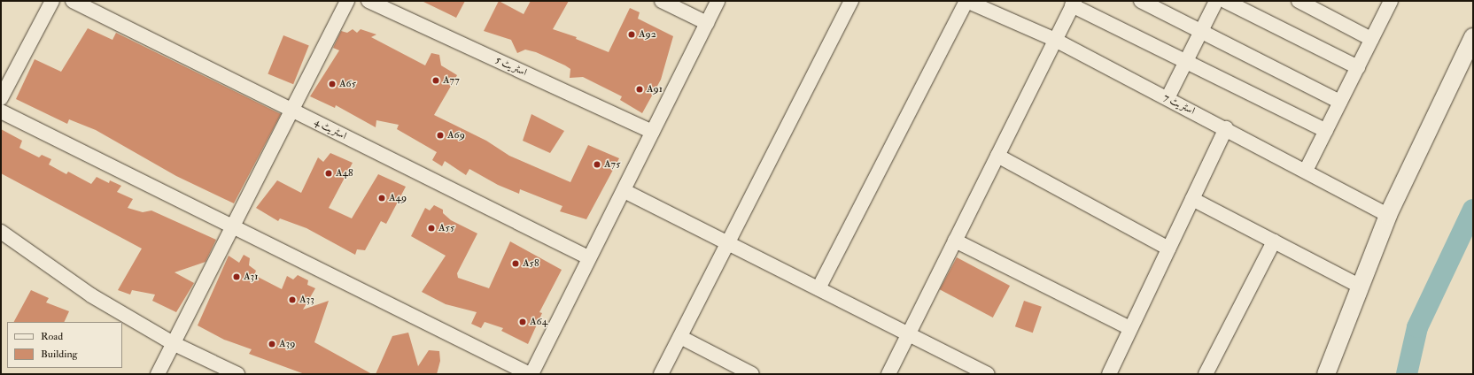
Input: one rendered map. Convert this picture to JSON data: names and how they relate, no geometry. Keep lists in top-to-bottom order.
{
  "streets": {
    "street": ["اسٹریٹ 5", "اسٹریٹ 7", "اسٹریٹ 4"]
  },
  "places": [
    "A92",
    "A77",
    "A65",
    "A91",
    "A69",
    "A75",
    "A48",
    "A49",
    "A55",
    "A58",
    "A31",
    "A33",
    "A64",
    "A39"
  ],
  "legend": ["Road", "Building"]
}
